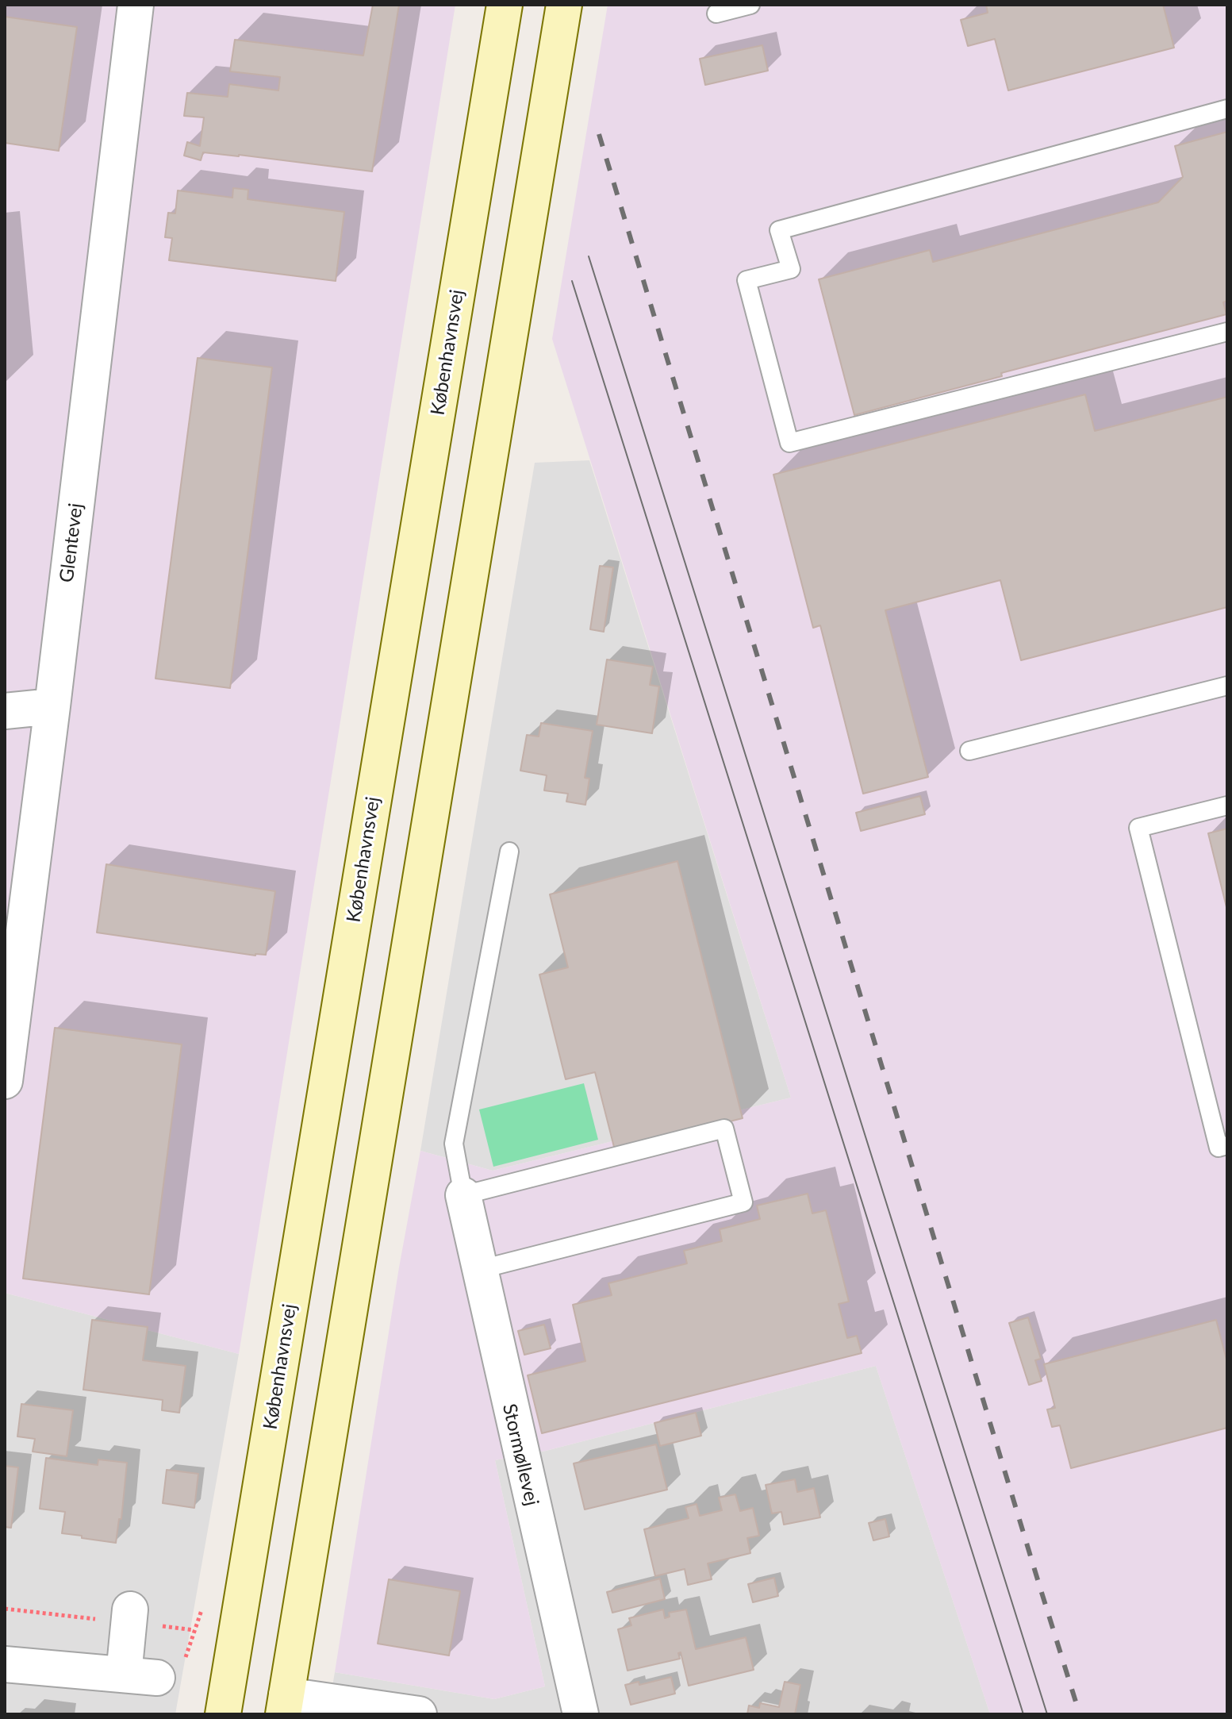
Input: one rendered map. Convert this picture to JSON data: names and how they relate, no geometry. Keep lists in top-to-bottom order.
{
  "streets": {
    "main road": ["Københavnsvej"],
    "street": ["Glentevej", "Stormøllevej"]
  }
}
